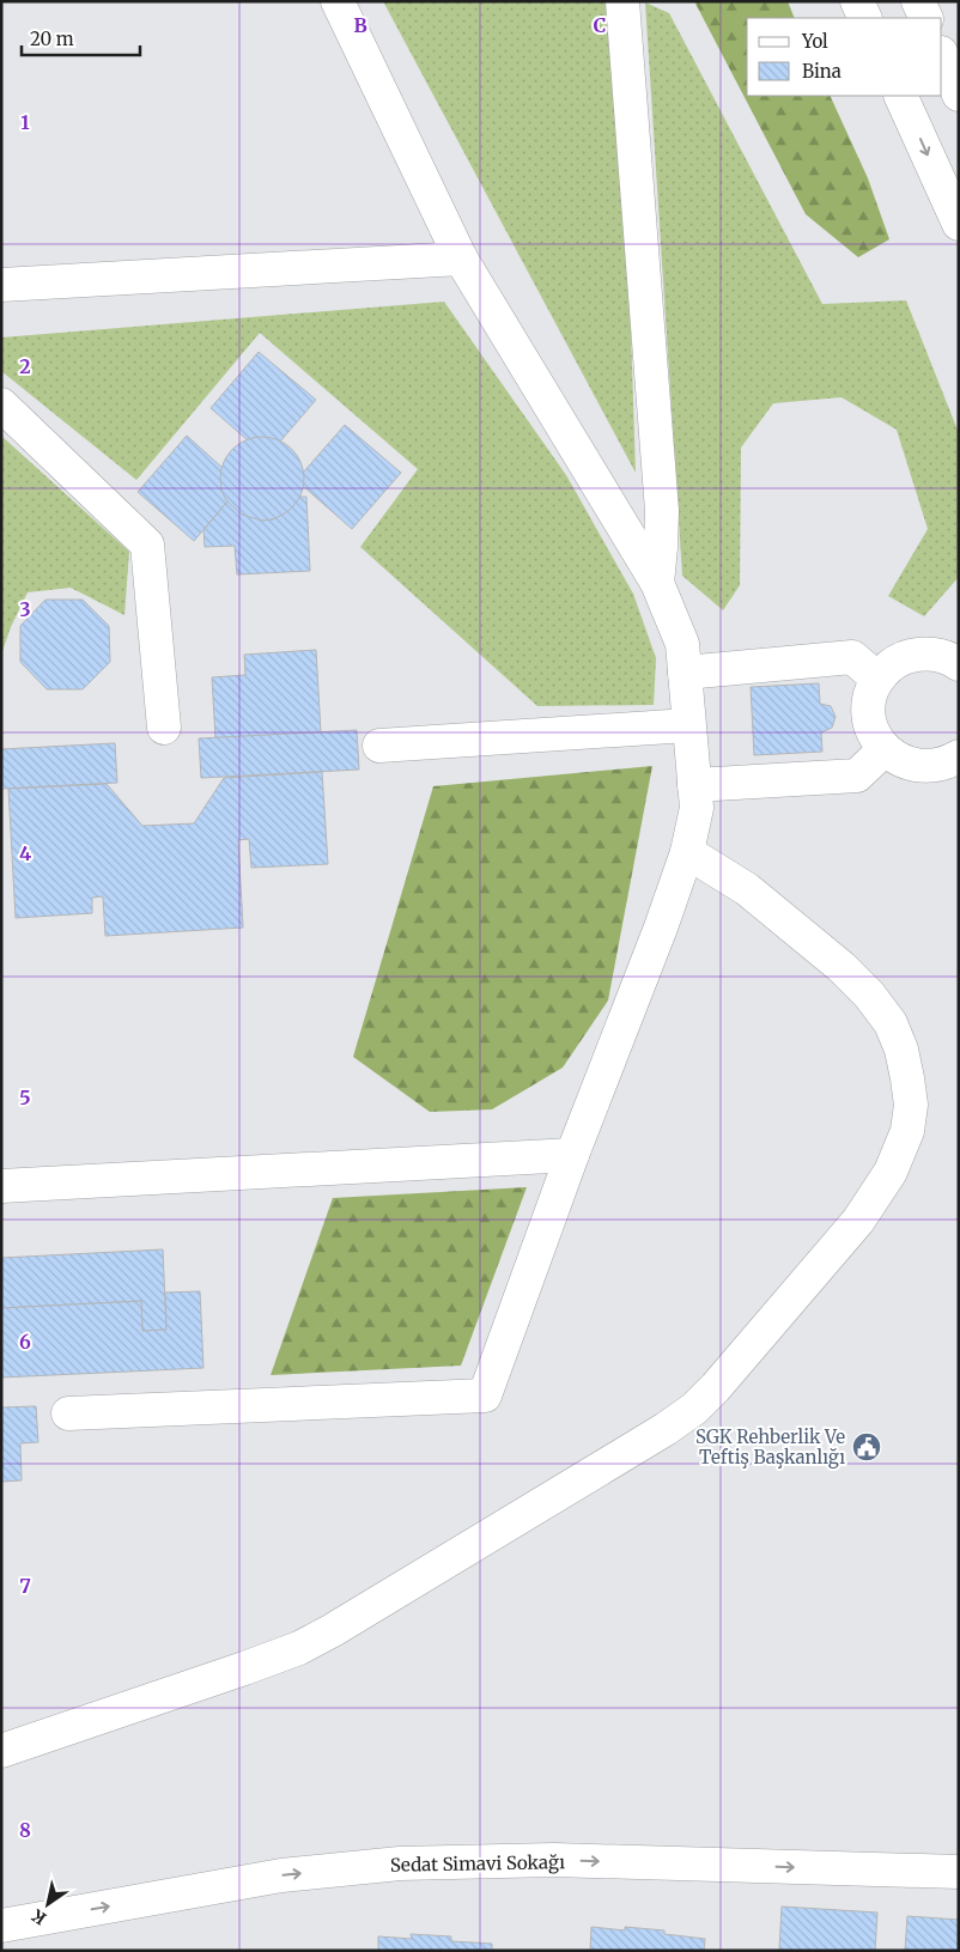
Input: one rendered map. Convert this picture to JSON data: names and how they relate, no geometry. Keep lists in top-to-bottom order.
{
  "streets": {
    "street": ["Sedat Simavi Sokağı"]
  },
  "one_way": ["Sedat Simavi Sokağı"],
  "places": {
    "public building": ["SGK Rehberlik Ve Teftiş Başkanlığı"]
  },
  "legend": ["Yol", "Bina"],
  "scale_bar": "20 m",
  "north": "bottom left",
  "grid": {
    "columns": ["B", "C"],
    "rows": [
      "1",
      "2",
      "3",
      "4",
      "5",
      "6",
      "7",
      "8"
    ]
  }
}
